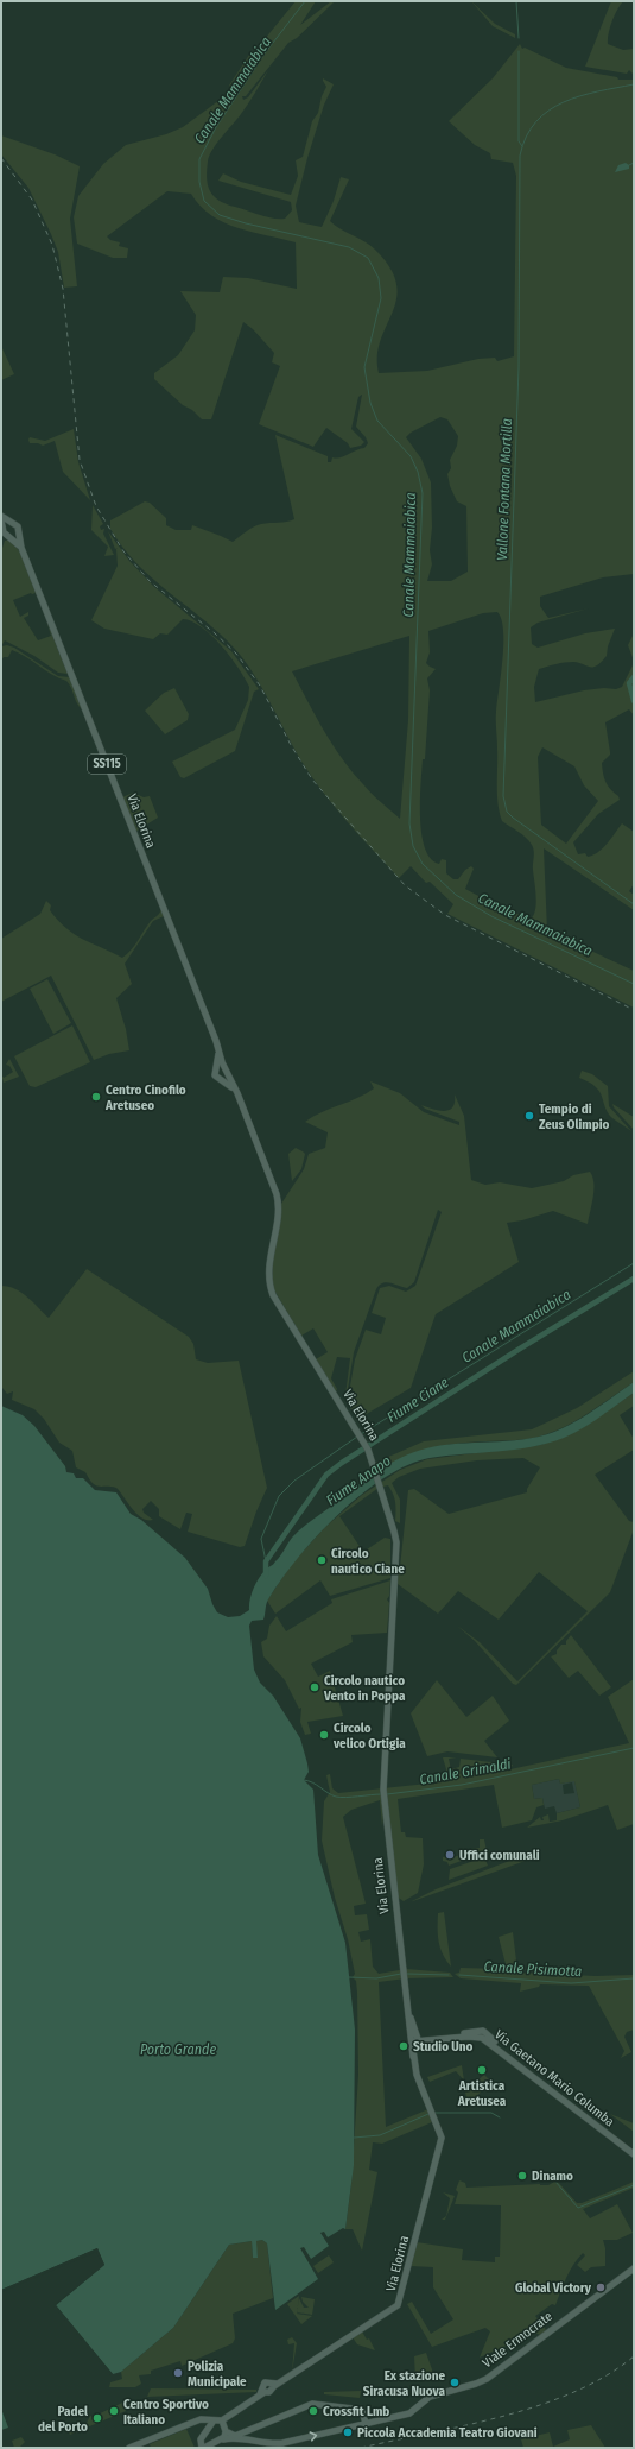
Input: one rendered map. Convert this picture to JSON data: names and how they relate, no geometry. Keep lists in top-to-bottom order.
{
  "streets": {
    "main road": [
      "SS115",
      "Via Elorina",
      "Via Gaetano Mario Columba",
      "Viale Ermocrate"
    ]
  },
  "crossings": [
    ["Via Elorina", "Via Gaetano Mario Columba"]
  ],
  "water": [
    "Canale Mammaiabica",
    "Vallone Fontana Mortilla",
    "Fiume Ciane",
    "Fiume Anapo",
    "Canale Grimaldi",
    "Canale Pisimotta",
    "Porto Grande"
  ],
  "places": [
    "Centro Cinofilo Aretuseo",
    "Tempio di Zeus Olimpio",
    "Circolo nautico Ciane",
    "Circolo nautico Vento in Poppa",
    "Circolo velico Ortigia",
    "Uffici comunali",
    "Studio Uno",
    "Artistica Aretusea",
    "Dinamo",
    "Global Victory",
    "Polizia Municipale",
    "Ex stazione Siracusa Nuova",
    "Centro Sportivo Italiano",
    "Crossfit Lmb",
    "Padel del Porto",
    "Piccola Accademia Teatro Giovani"
  ]
}
